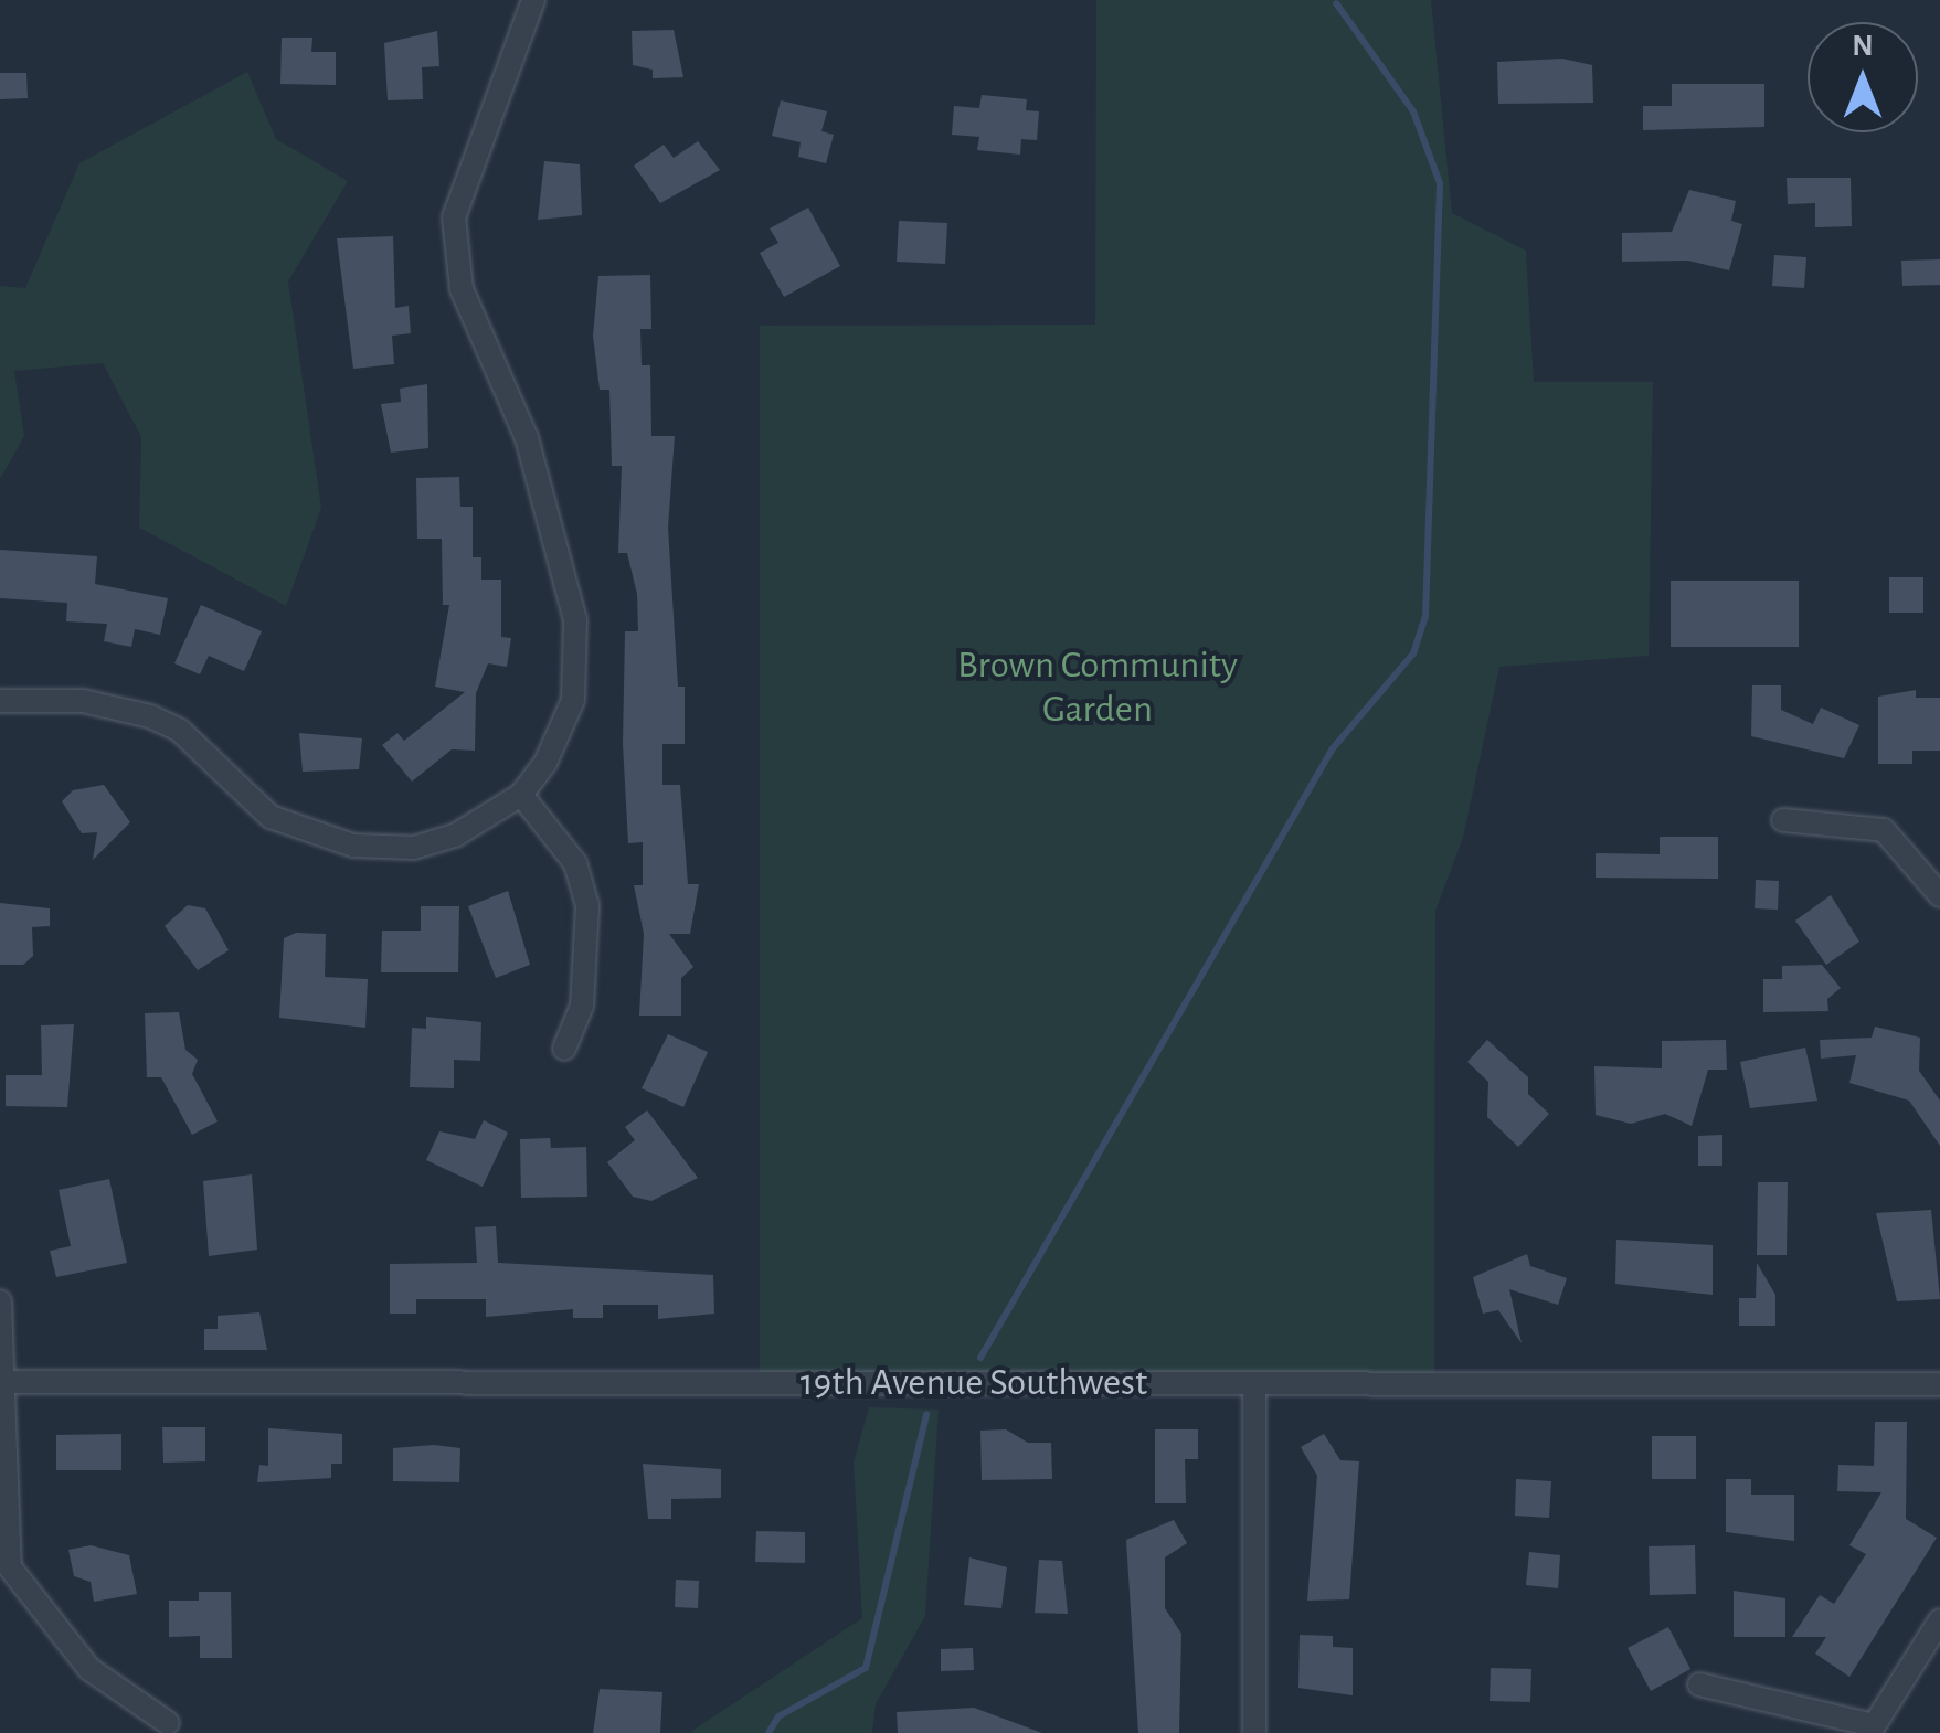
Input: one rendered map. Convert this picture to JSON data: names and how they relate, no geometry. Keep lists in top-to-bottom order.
{
  "streets": {
    "street": ["19th Avenue Southwest"]
  },
  "parks": ["Brown Community Garden"],
  "north": "top"
}
